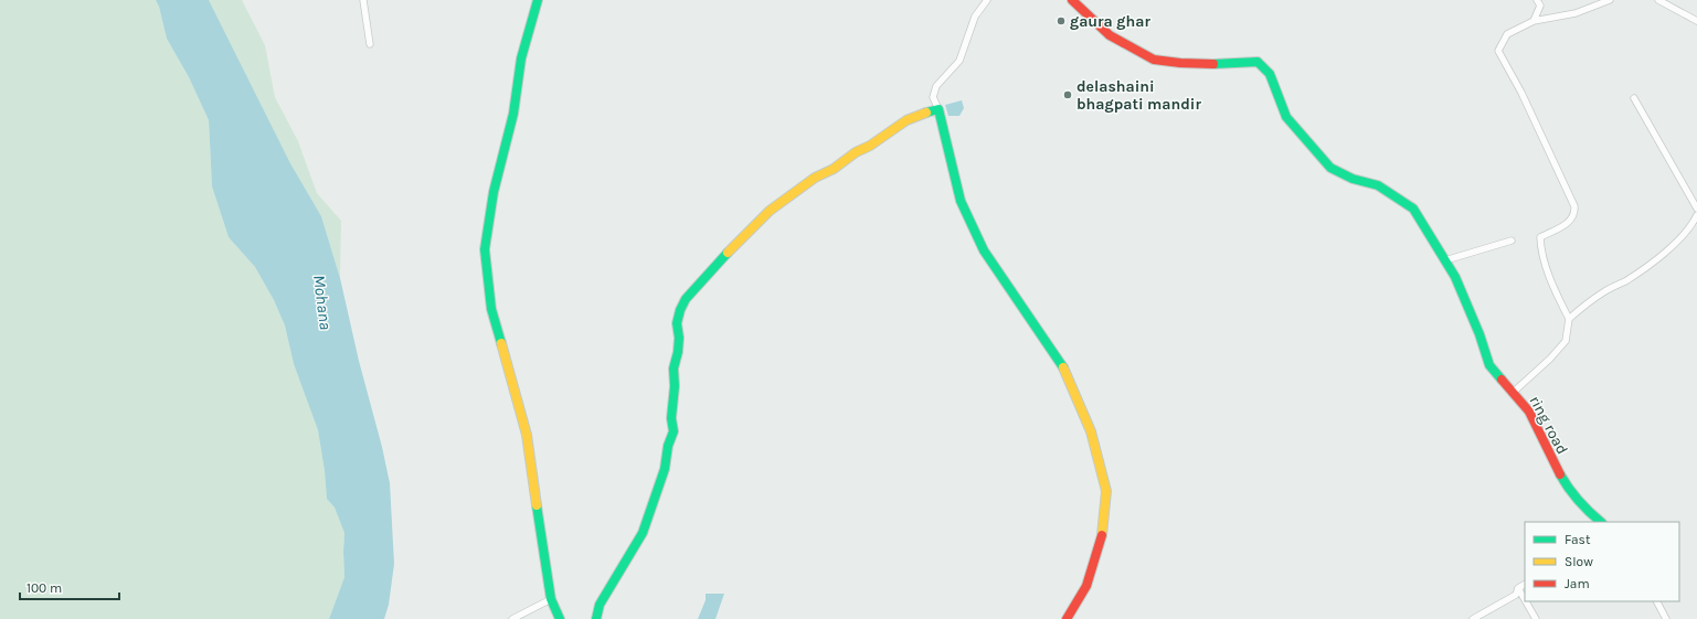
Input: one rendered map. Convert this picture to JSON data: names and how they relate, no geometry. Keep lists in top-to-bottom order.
{
  "streets": {
    "street": ["ring road"]
  },
  "water": ["Mohana"],
  "places": ["gaura ghar", "delashaini bhagpati mandir"],
  "legend": ["Fast", "Slow", "Jam"],
  "scale_bar": "100 m"
}
